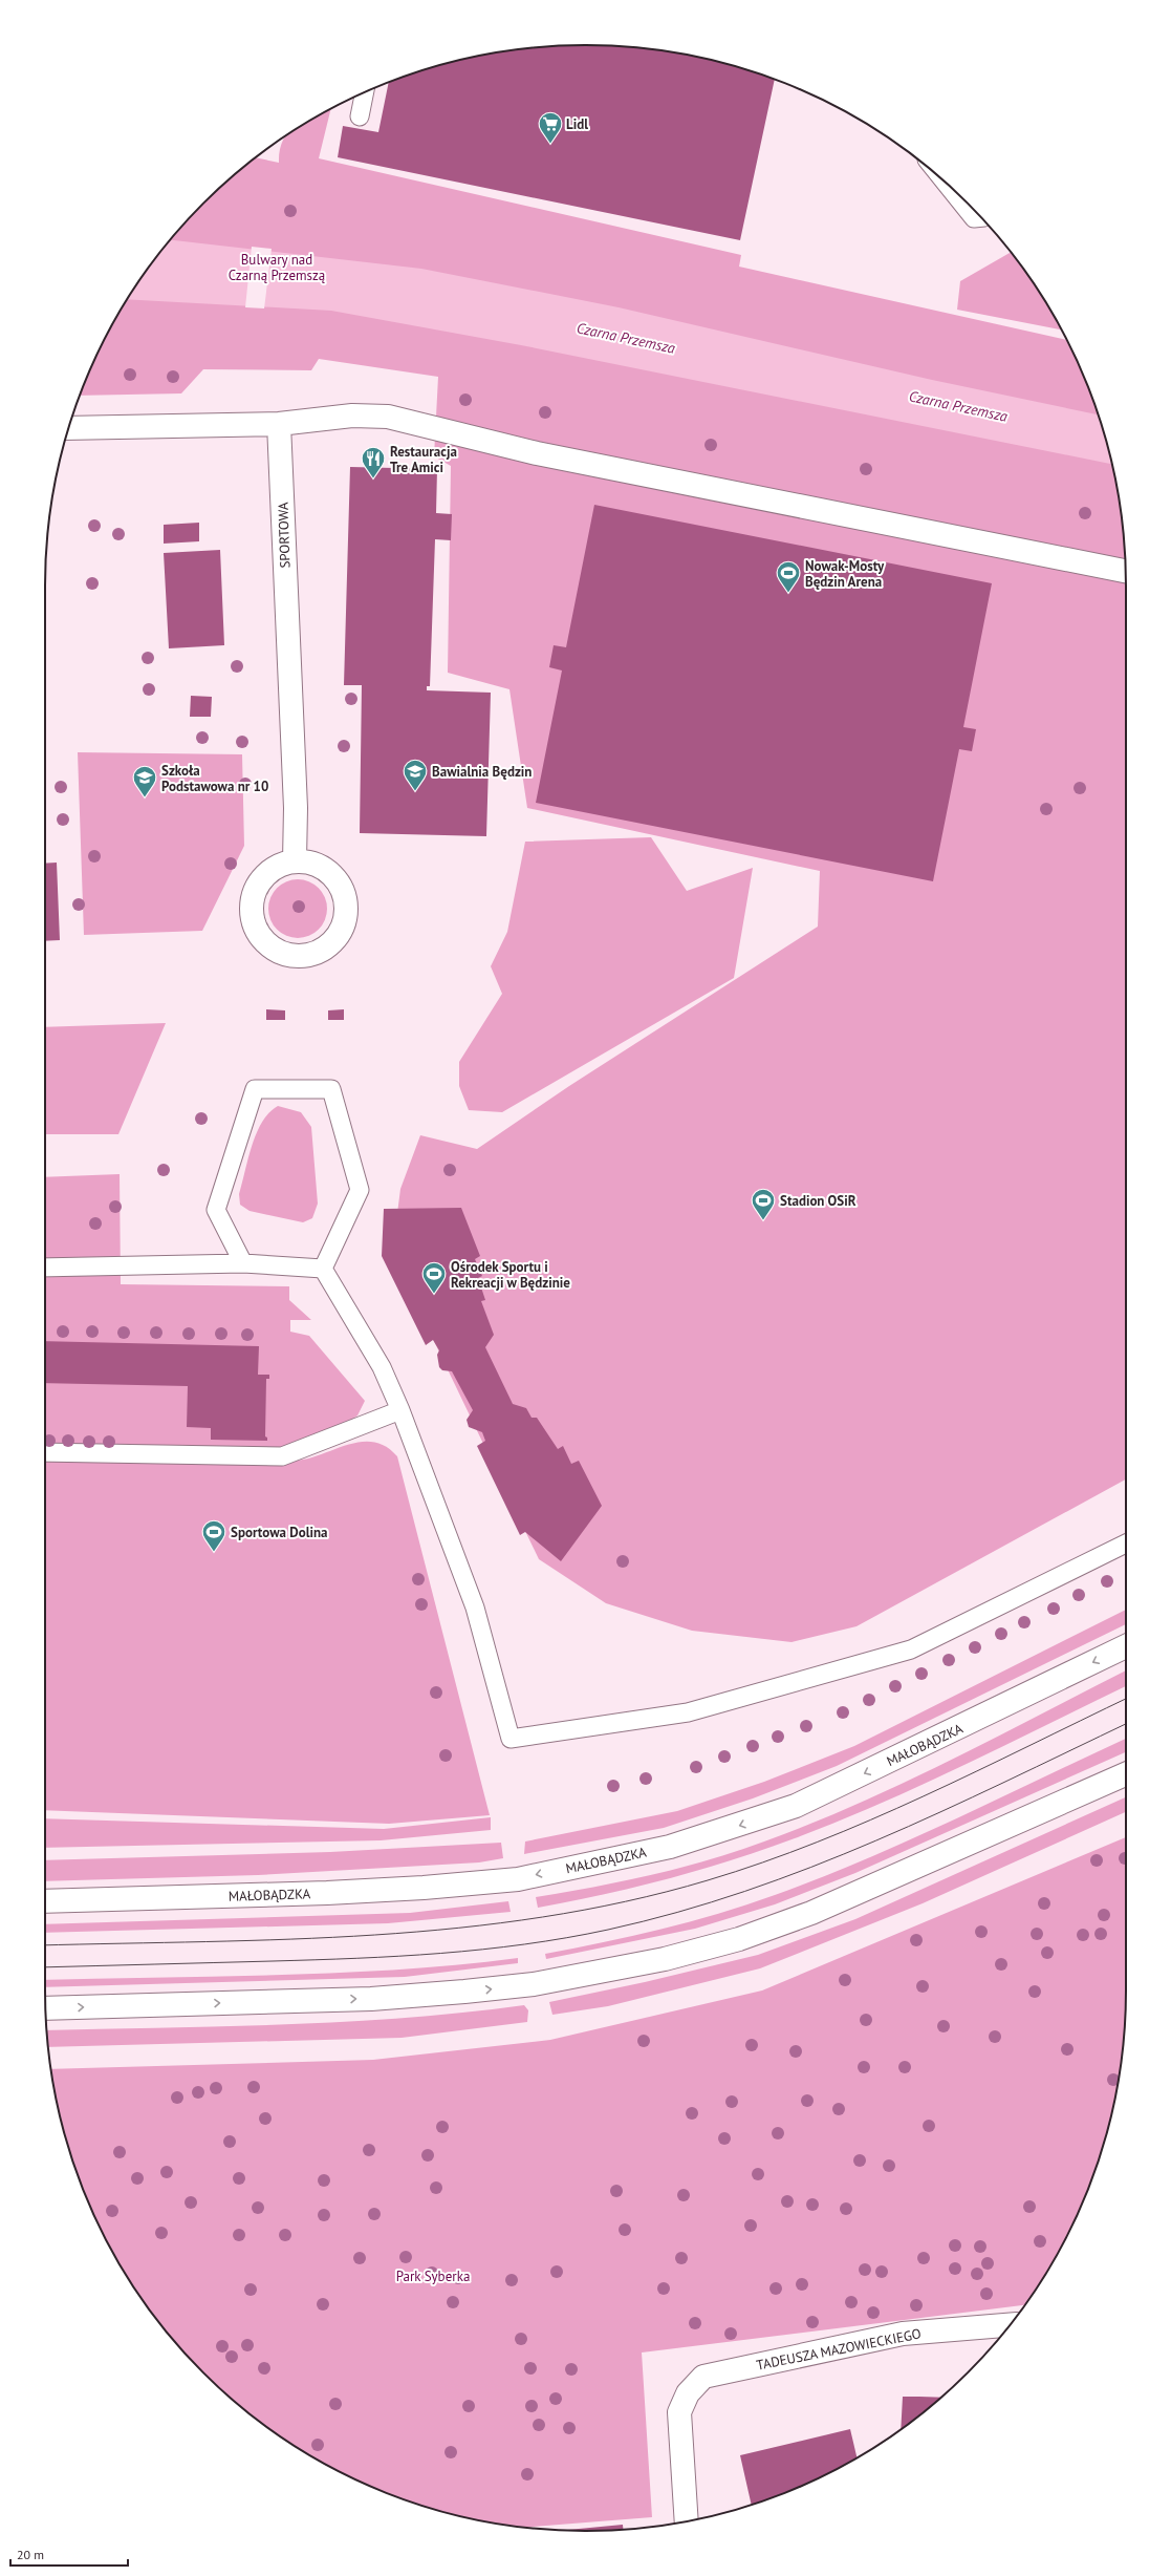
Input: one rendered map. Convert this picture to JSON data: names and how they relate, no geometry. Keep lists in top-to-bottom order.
{
  "streets": {
    "street": ["SPORTOWA", "MAŁOBĄDZKA", "TADEUSZA MAZOWIECKIEGO"]
  },
  "water": ["Czarna Przemsza"],
  "parks": ["Bulwary nad Czarną Przemszą", "Park Syberka"],
  "places": {
    "supermarket": ["Lidl"],
    "restaurant": ["Restauracja Tre Amici"],
    "sports": [
      "Nowak-Mosty Będzin Arena",
      "Stadion OSiR",
      "Ośrodek Sportu i Rekreacji w Będzinie",
      "Sportowa Dolina"
    ],
    "school or university": ["Bawialnia Będzin", "Szkoła Podstawowa nr 10"]
  },
  "scale_bar": "20 m"
}
